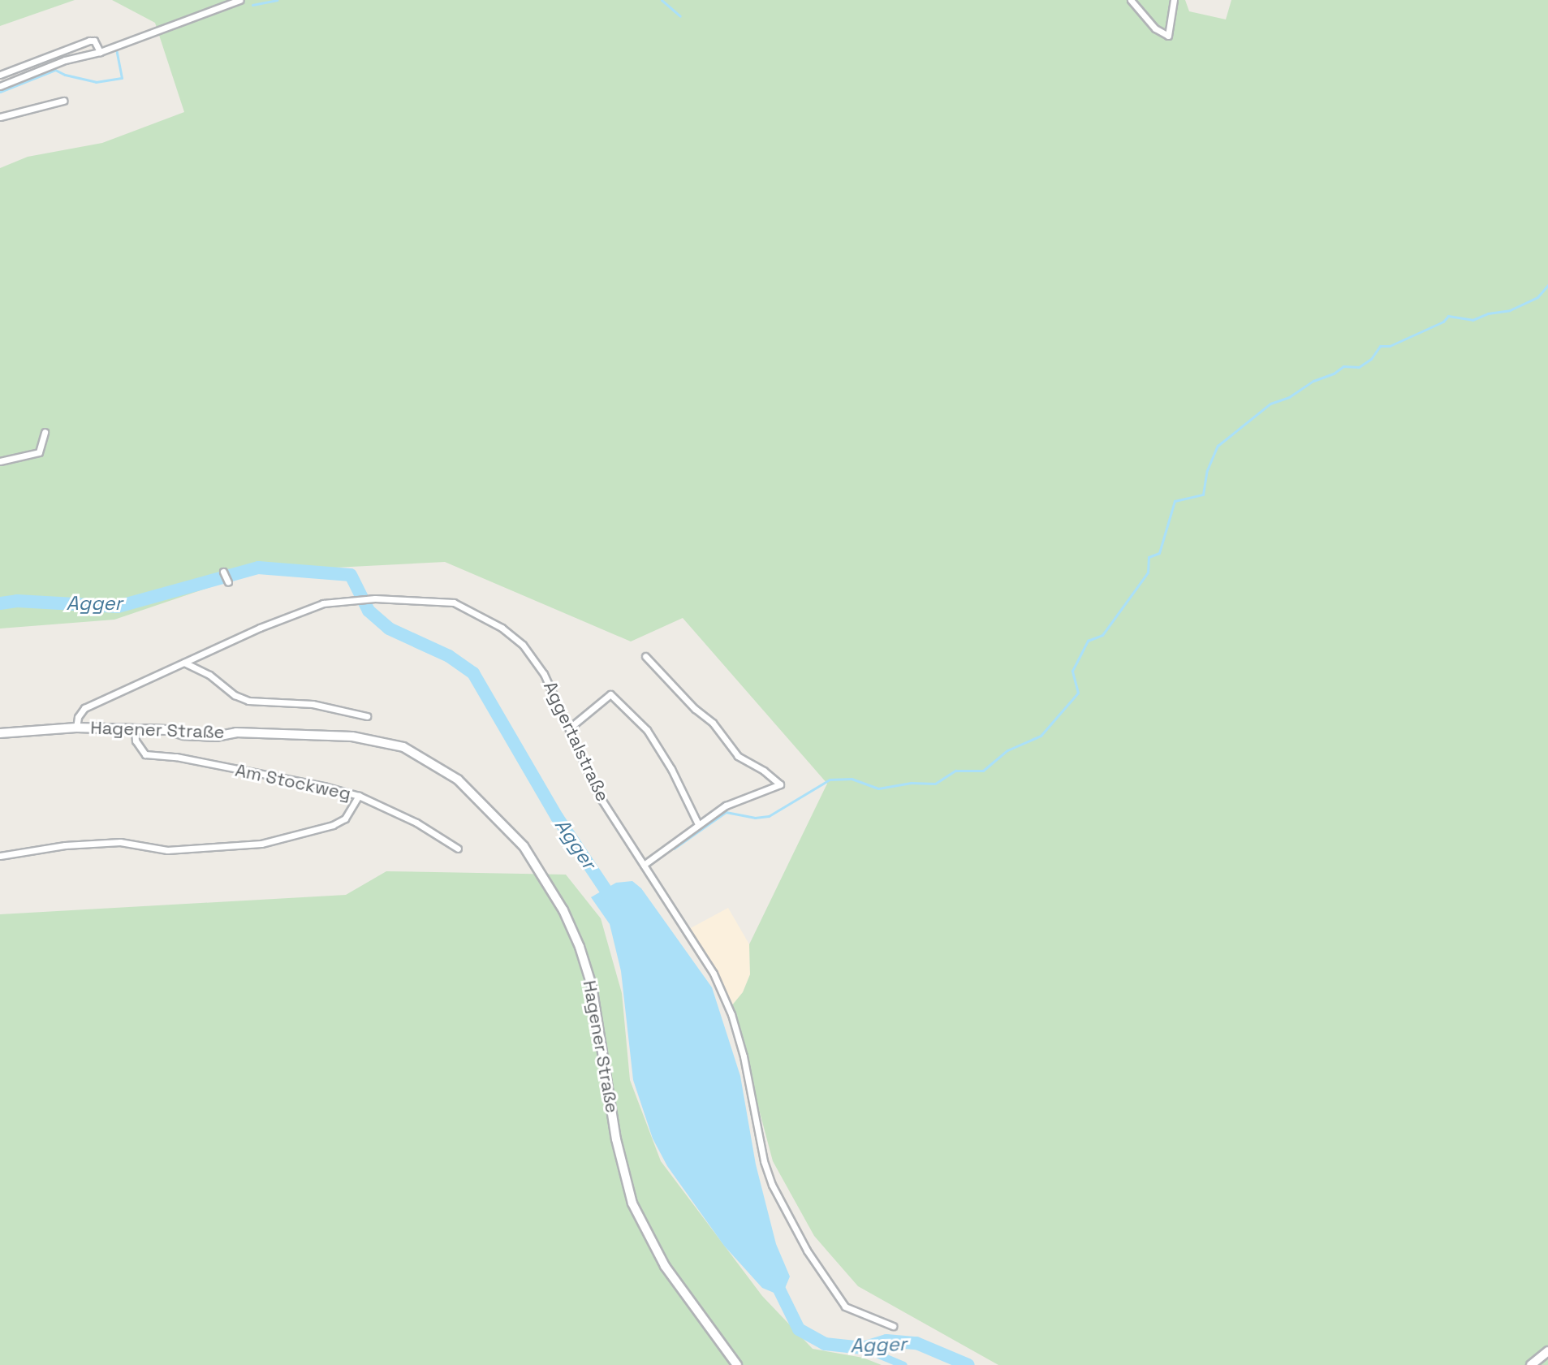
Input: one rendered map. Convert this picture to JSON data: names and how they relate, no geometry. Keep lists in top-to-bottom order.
{
  "streets": {
    "main road": ["Hagener Straße"],
    "street": ["Aggertalstraße", "Am Stockweg"]
  },
  "crossings": [
    ["Hagener Straße", "Aggertalstraße"],
    ["Hagener Straße", "Am Stockweg"]
  ],
  "water": ["Agger"]
}
